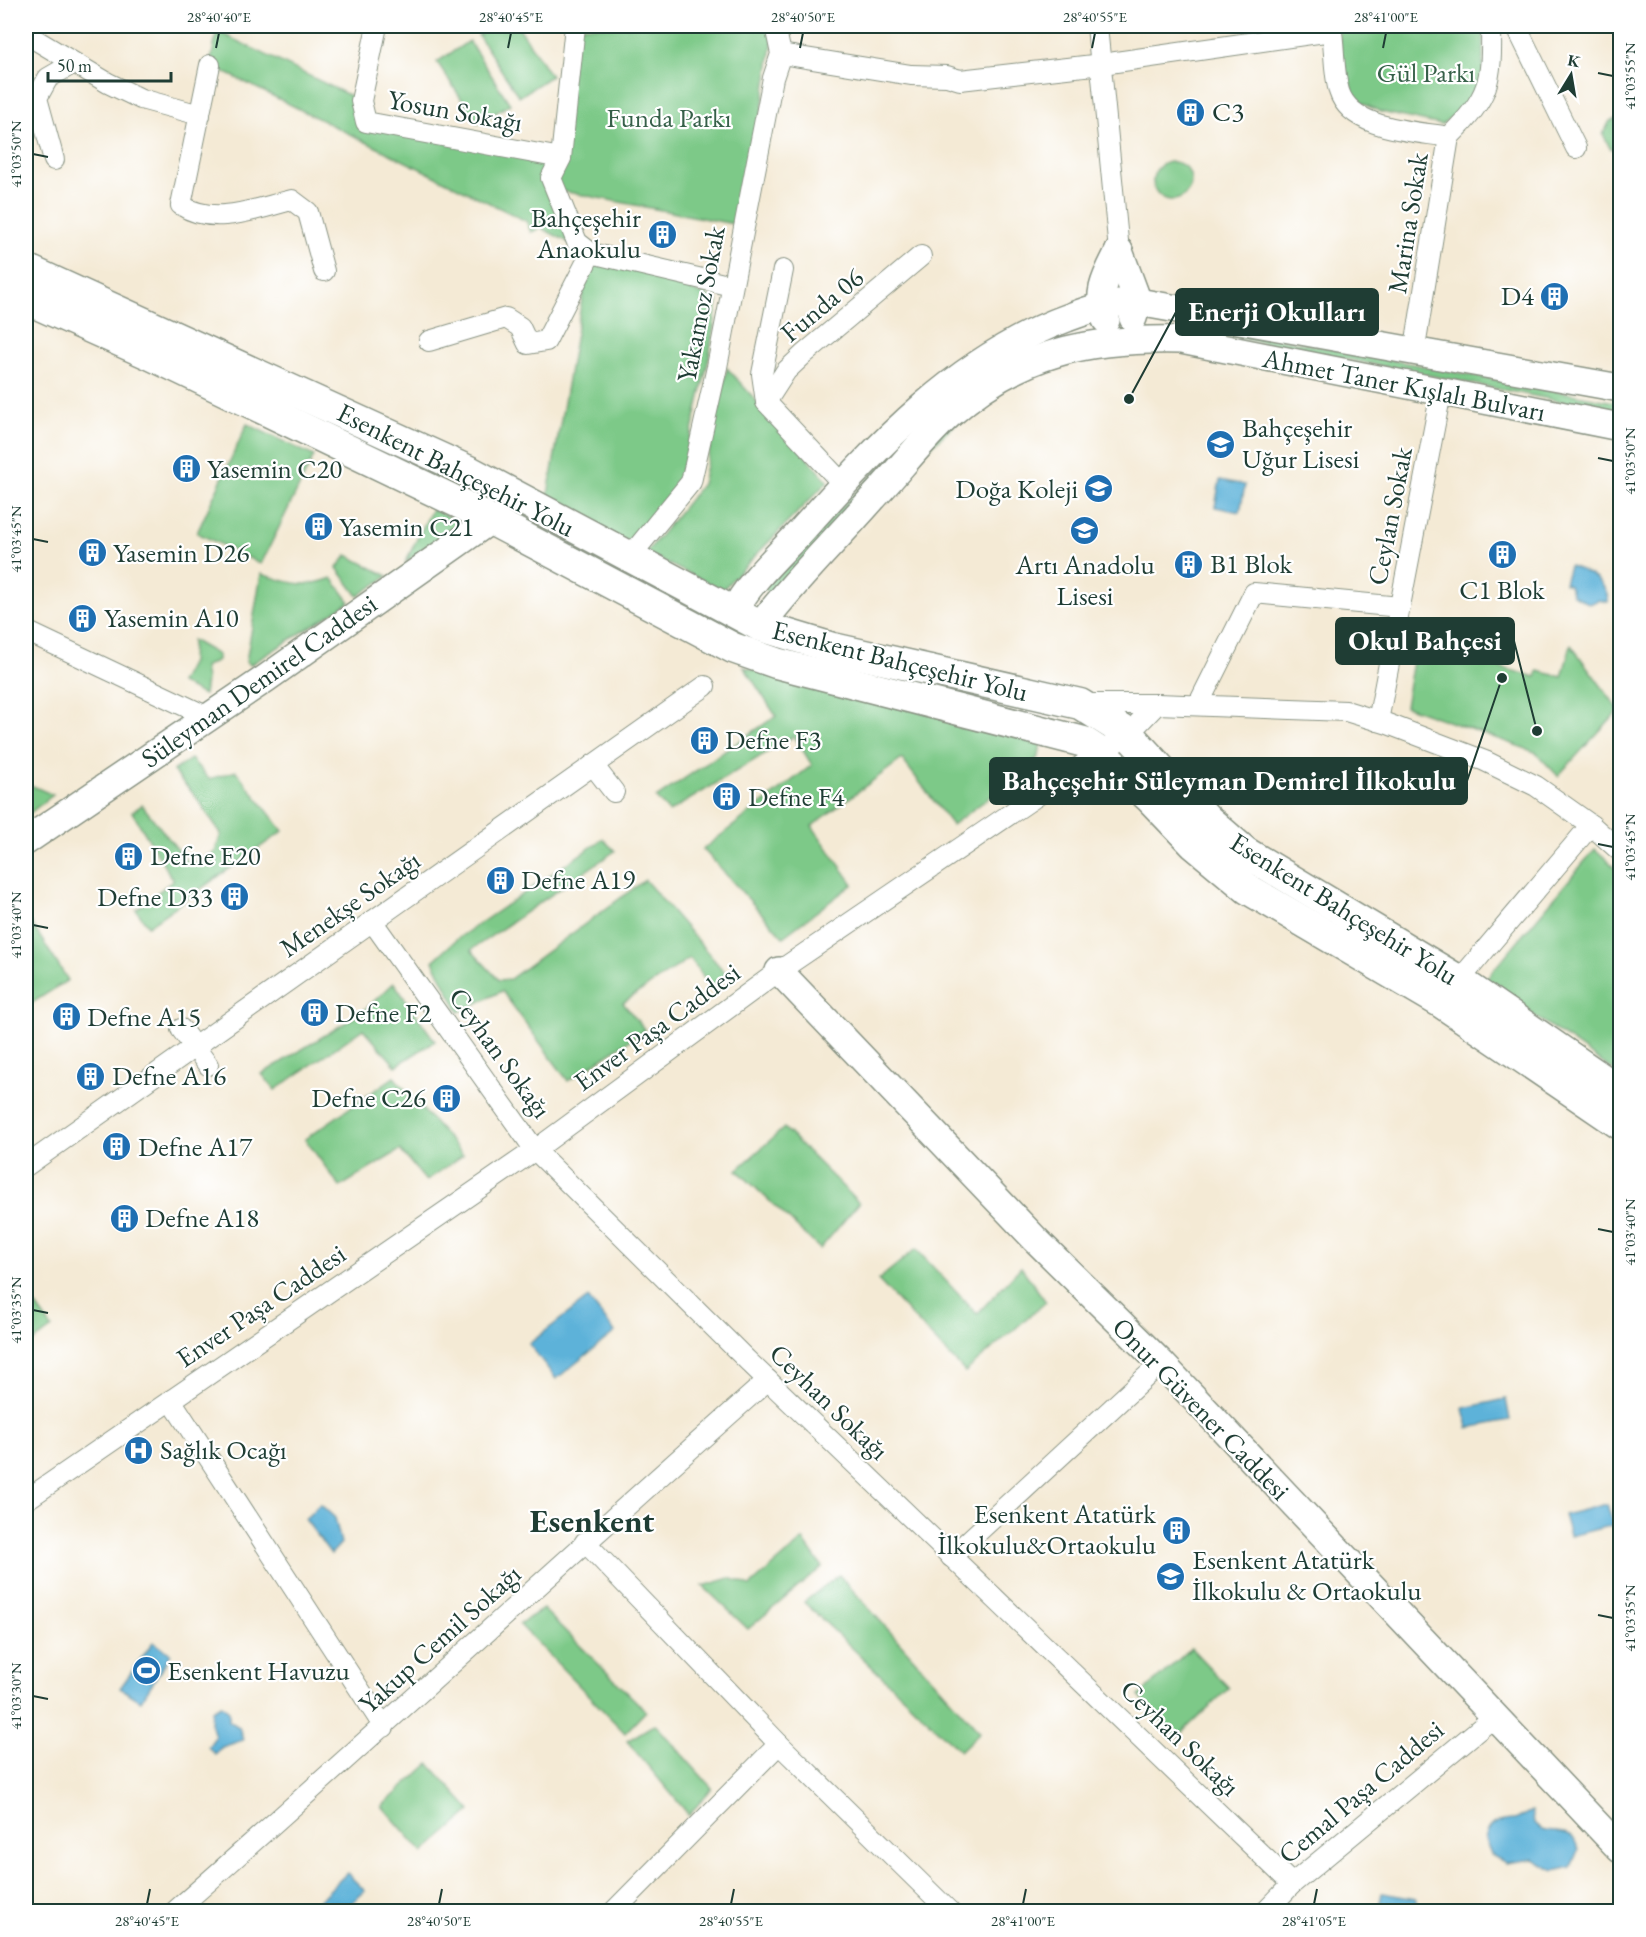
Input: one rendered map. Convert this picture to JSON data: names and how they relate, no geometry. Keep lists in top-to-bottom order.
{
  "streets": {
    "main road": [
      "Ahmet Taner Kışlalı Bulvarı",
      "Esenkent Bahçeşehir Yolu",
      "Süleyman Demirel Caddesi",
      "Onur Güvener Caddesi"
    ],
    "street": [
      "Yosun Sokağı",
      "Marina Sokak",
      "Yakamoz Sokak",
      "Funda 06",
      "Ceylan Sokak",
      "Menekşe Sokağı",
      "Enver Paşa Caddesi",
      "Ceyhan Sokağı",
      "Yakup Cemil Sokağı",
      "Cemal Paşa Caddesi"
    ]
  },
  "crossings": [
    ["Marina Sokak", "Ahmet Taner Kışlalı Bulvarı"],
    ["Ahmet Taner Kışlalı Bulvarı", "Esenkent Bahçeşehir Yolu"],
    ["Ahmet Taner Kışlalı Bulvarı", "Ceylan Sokak"],
    ["Esenkent Bahçeşehir Yolu", "Süleyman Demirel Caddesi"],
    ["Esenkent Bahçeşehir Yolu", "Enver Paşa Caddesi"],
    ["Menekşe Sokağı", "Ceyhan Sokağı"],
    ["Enver Paşa Caddesi", "Ceyhan Sokağı"],
    ["Enver Paşa Caddesi", "Onur Güvener Caddesi"],
    ["Ceyhan Sokağı", "Yakup Cemil Sokağı"],
    ["Ceyhan Sokağı", "Cemal Paşa Caddesi"],
    ["Onur Güvener Caddesi", "Cemal Paşa Caddesi"]
  ],
  "districts": ["Esenkent"],
  "parks": ["Gül Parkı", "Funda Parkı"],
  "places": {
    "building": [
      "C3",
      "Bahçeşehir Anaokulu",
      "D4",
      "Yasemin C20",
      "Yasemin C21",
      "Yasemin D26",
      "C1 Blok",
      "B1 Blok",
      "Yasemin A10",
      "Defne F3",
      "Defne F4",
      "Defne E20",
      "Defne A19",
      "Defne D33",
      "Defne F2",
      "Defne A15",
      "Defne A16",
      "Defne C26",
      "Defne A17",
      "Defne A18",
      "Esenkent Atatürk İlkokulu&Ortaokulu"
    ],
    "other": ["Enerji Okulları", "Bahçeşehir Süleyman Demirel İlkokulu", "Okul Bahçesi"],
    "school or university": [
      "Bahçeşehir Uğur Lisesi",
      "Doğa Koleji",
      "Artı Anadolu Lisesi",
      "Esenkent Atatürk İlkokulu & Ortaokulu"
    ],
    "hospital": ["Sağlık Ocağı"],
    "sports": ["Esenkent Havuzu"]
  },
  "scale_bar": "50 m",
  "north": "top",
  "coordinates": [
    "28°40'40\"E",
    "28°40'45\"E",
    "28°40'50\"E",
    "28°40'55\"E",
    "28°41'00\"E",
    "41°03'55\"N",
    "41°03'50\"N",
    "41°03'45\"N",
    "41°03'40\"N",
    "41°03'35\"N",
    "41°03'30\"N",
    "28°41'05\"E"
  ]
}
